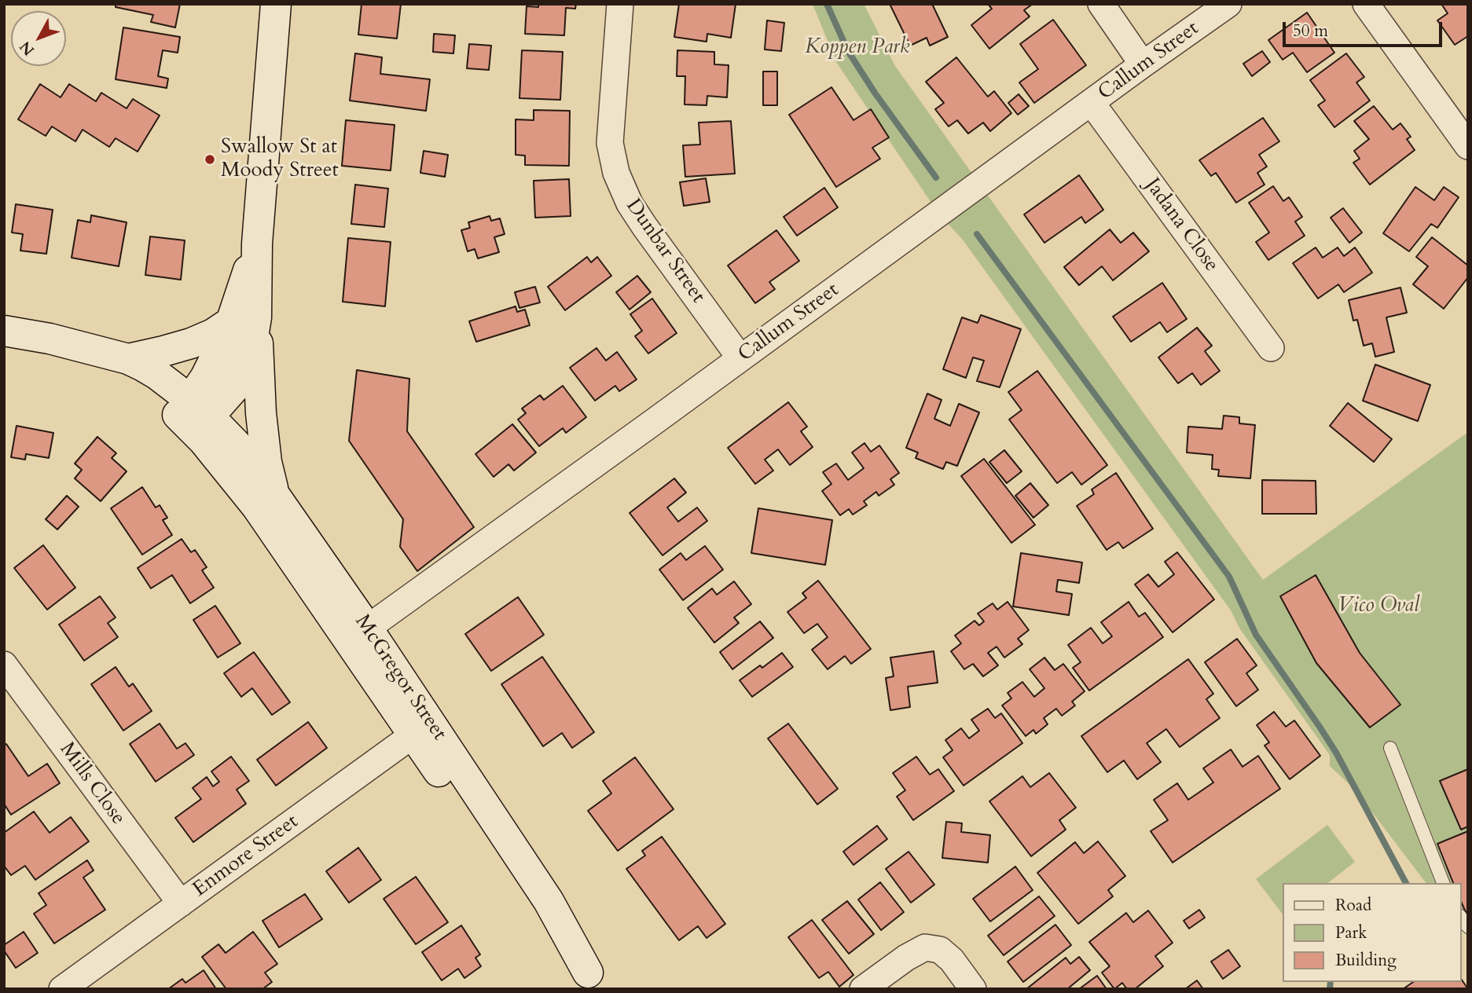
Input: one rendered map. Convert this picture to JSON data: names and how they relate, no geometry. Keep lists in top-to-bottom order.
{
  "streets": {
    "main road": ["McGregor Street"],
    "street": [
      "Callum Street",
      "Jadana Close",
      "Dunbar Street",
      "Mills Close",
      "Enmore Street"
    ]
  },
  "crossings": [
    ["Callum Street", "Jadana Close"],
    ["Callum Street", "Dunbar Street"],
    ["Callum Street", "McGregor Street"],
    ["McGregor Street", "Enmore Street"],
    ["Mills Close", "Enmore Street"]
  ],
  "parks": ["Koppen Park", "Vico Oval"],
  "places": ["Swallow St at Moody Street"],
  "legend": ["Road", "Park", "Building"],
  "scale_bar": "50 m",
  "north": "bottom left"
}
